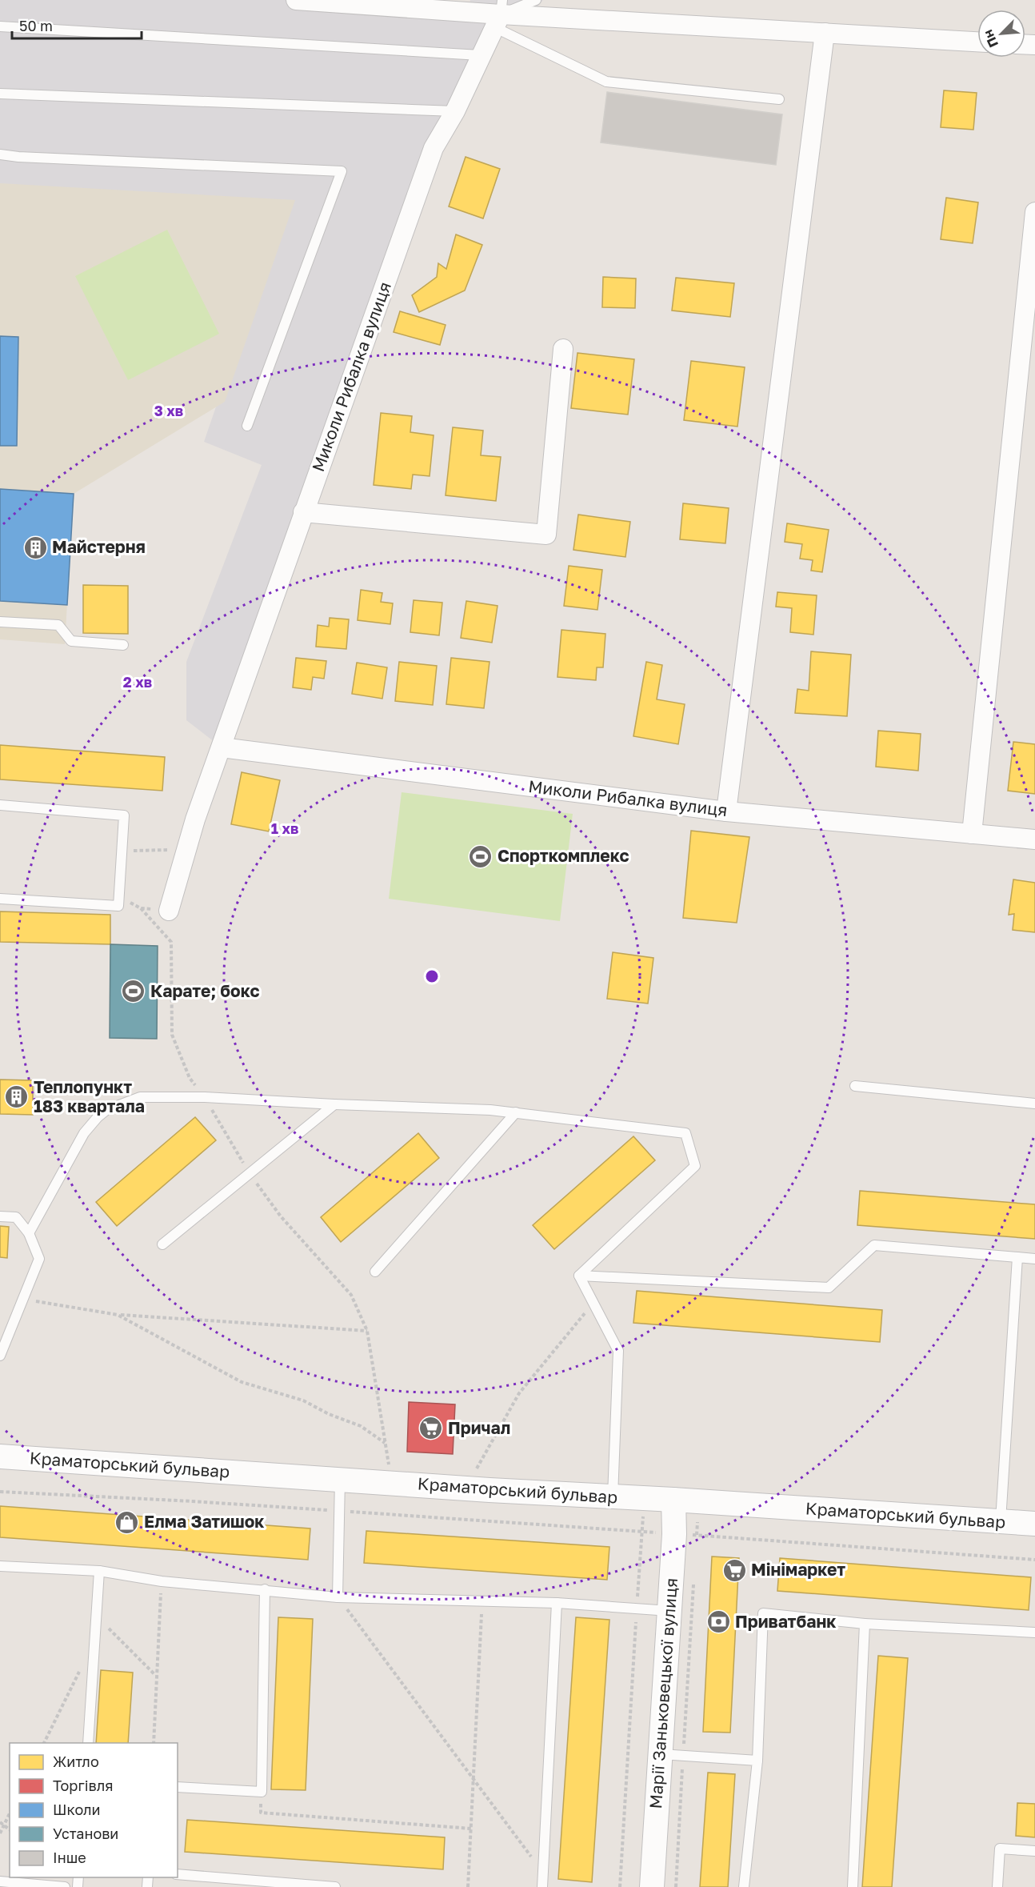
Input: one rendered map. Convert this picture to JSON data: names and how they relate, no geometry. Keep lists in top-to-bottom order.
{
  "streets": {
    "street": ["Миколи Рибалка вулиця", "Краматорський бульвар", "Марії Заньковецької вулиця"]
  },
  "crossings": [
    ["Краматорський бульвар", "Марії Заньковецької вулиця"]
  ],
  "places": {
    "building": ["Майстерня", "Теплопункт 183 квартала"],
    "sports": ["Спорткомплекс", "Карате; бокс"],
    "supermarket": ["Причал", "Мінімаркет"],
    "shop": ["Елма Затишок"],
    "bank": ["Приватбанк"]
  },
  "legend": [
    "Житло",
    "Торгівля",
    "Школи",
    "Установи",
    "Інше"
  ],
  "scale_bar": "50 m",
  "north": "bottom left",
  "rings": ["3 хв", "2 хв", "1 хв"]
}
